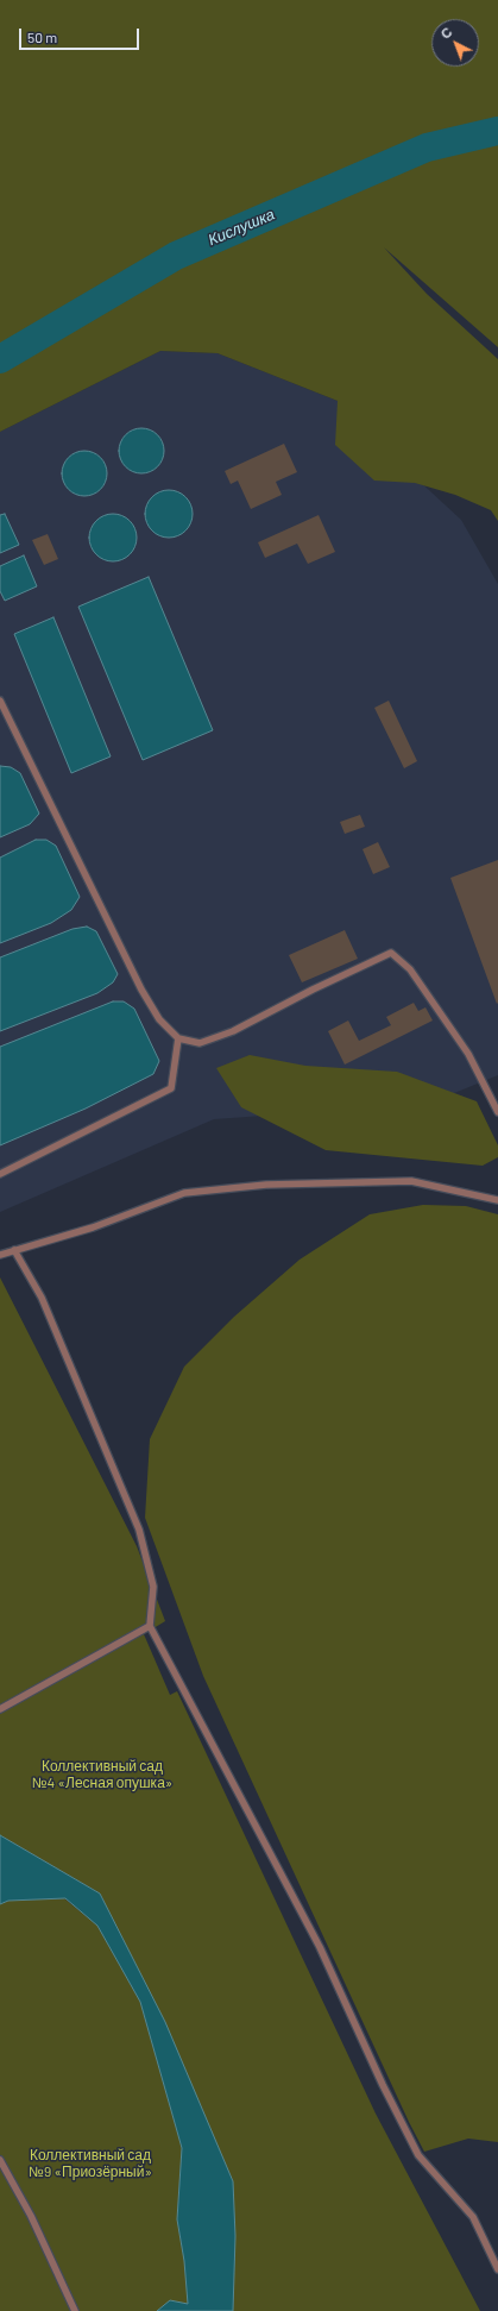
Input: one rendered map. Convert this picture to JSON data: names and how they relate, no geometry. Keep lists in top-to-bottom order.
{
  "water": ["Кислушка"],
  "parks": ["Коллективный сад №4 «Лесная опушка»", "Коллективный сад №9 «Приозёрный»"],
  "scale_bar": "50 m",
  "north": "top left"
}
